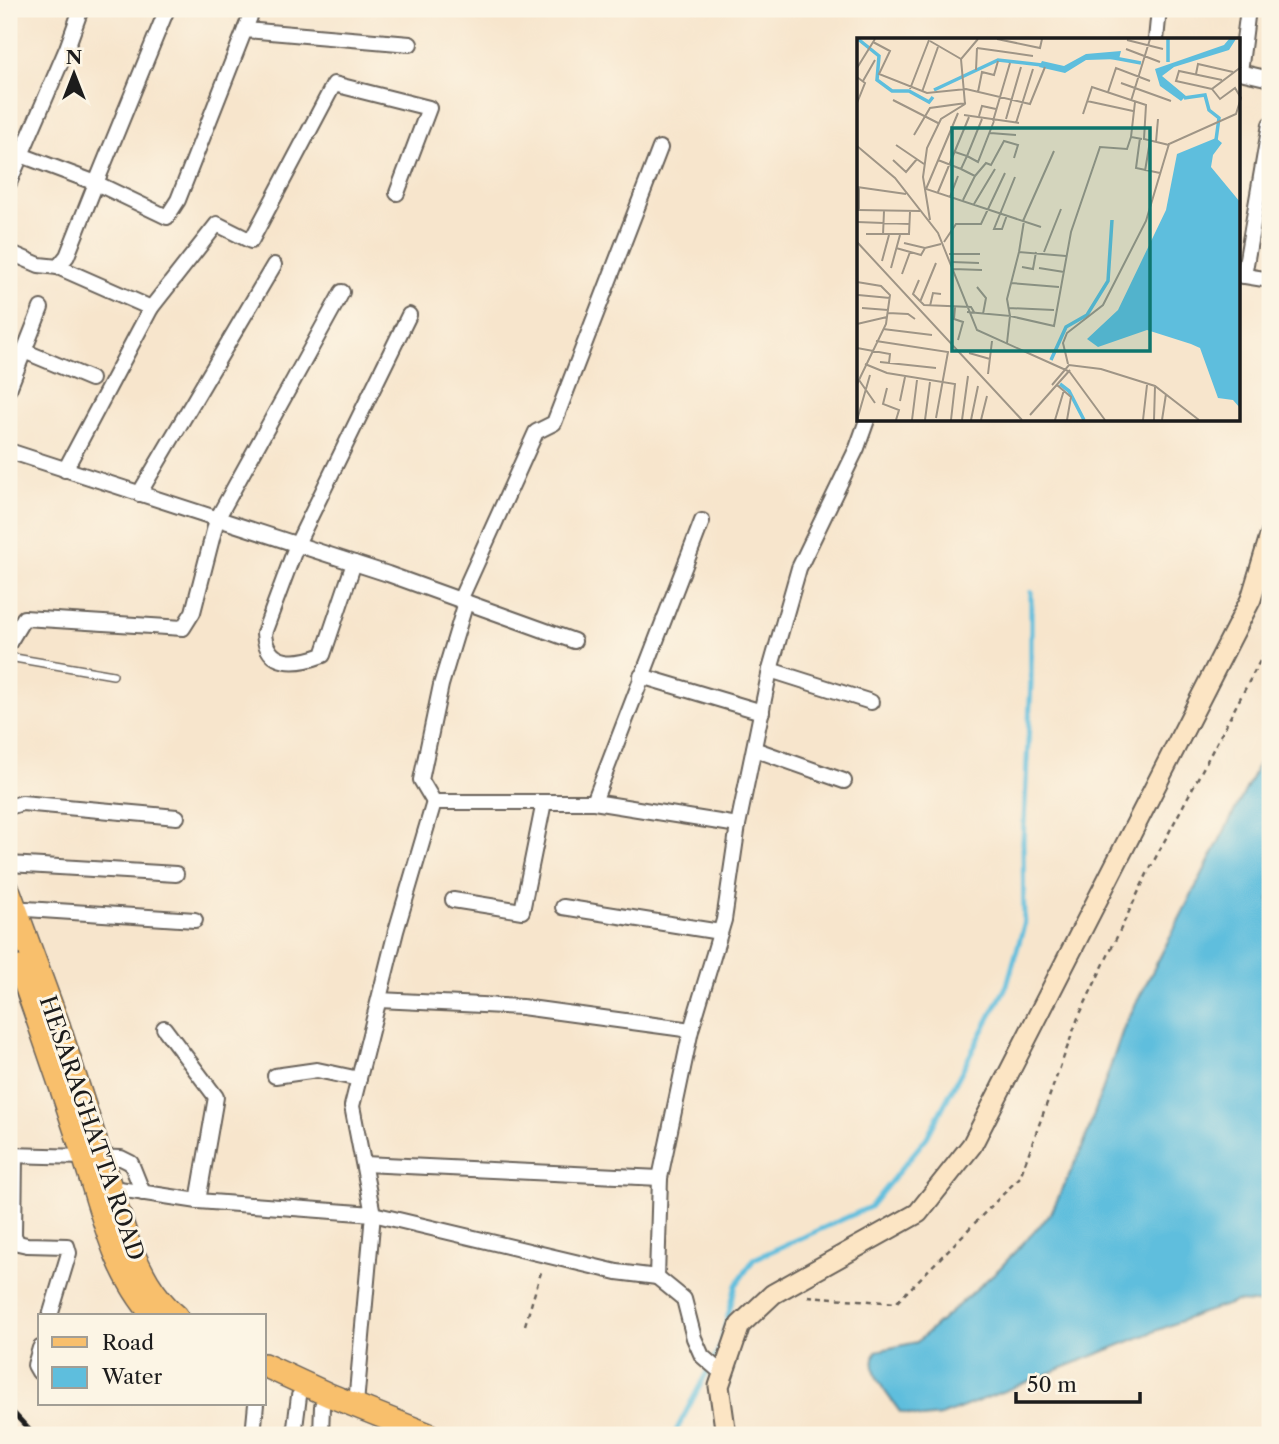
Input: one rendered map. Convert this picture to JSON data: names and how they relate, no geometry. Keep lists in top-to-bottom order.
{
  "streets": {
    "main road": ["HESARAGHATTA ROAD"]
  },
  "legend": ["Road", "Water"],
  "scale_bar": "50 m",
  "north": "top"
}
